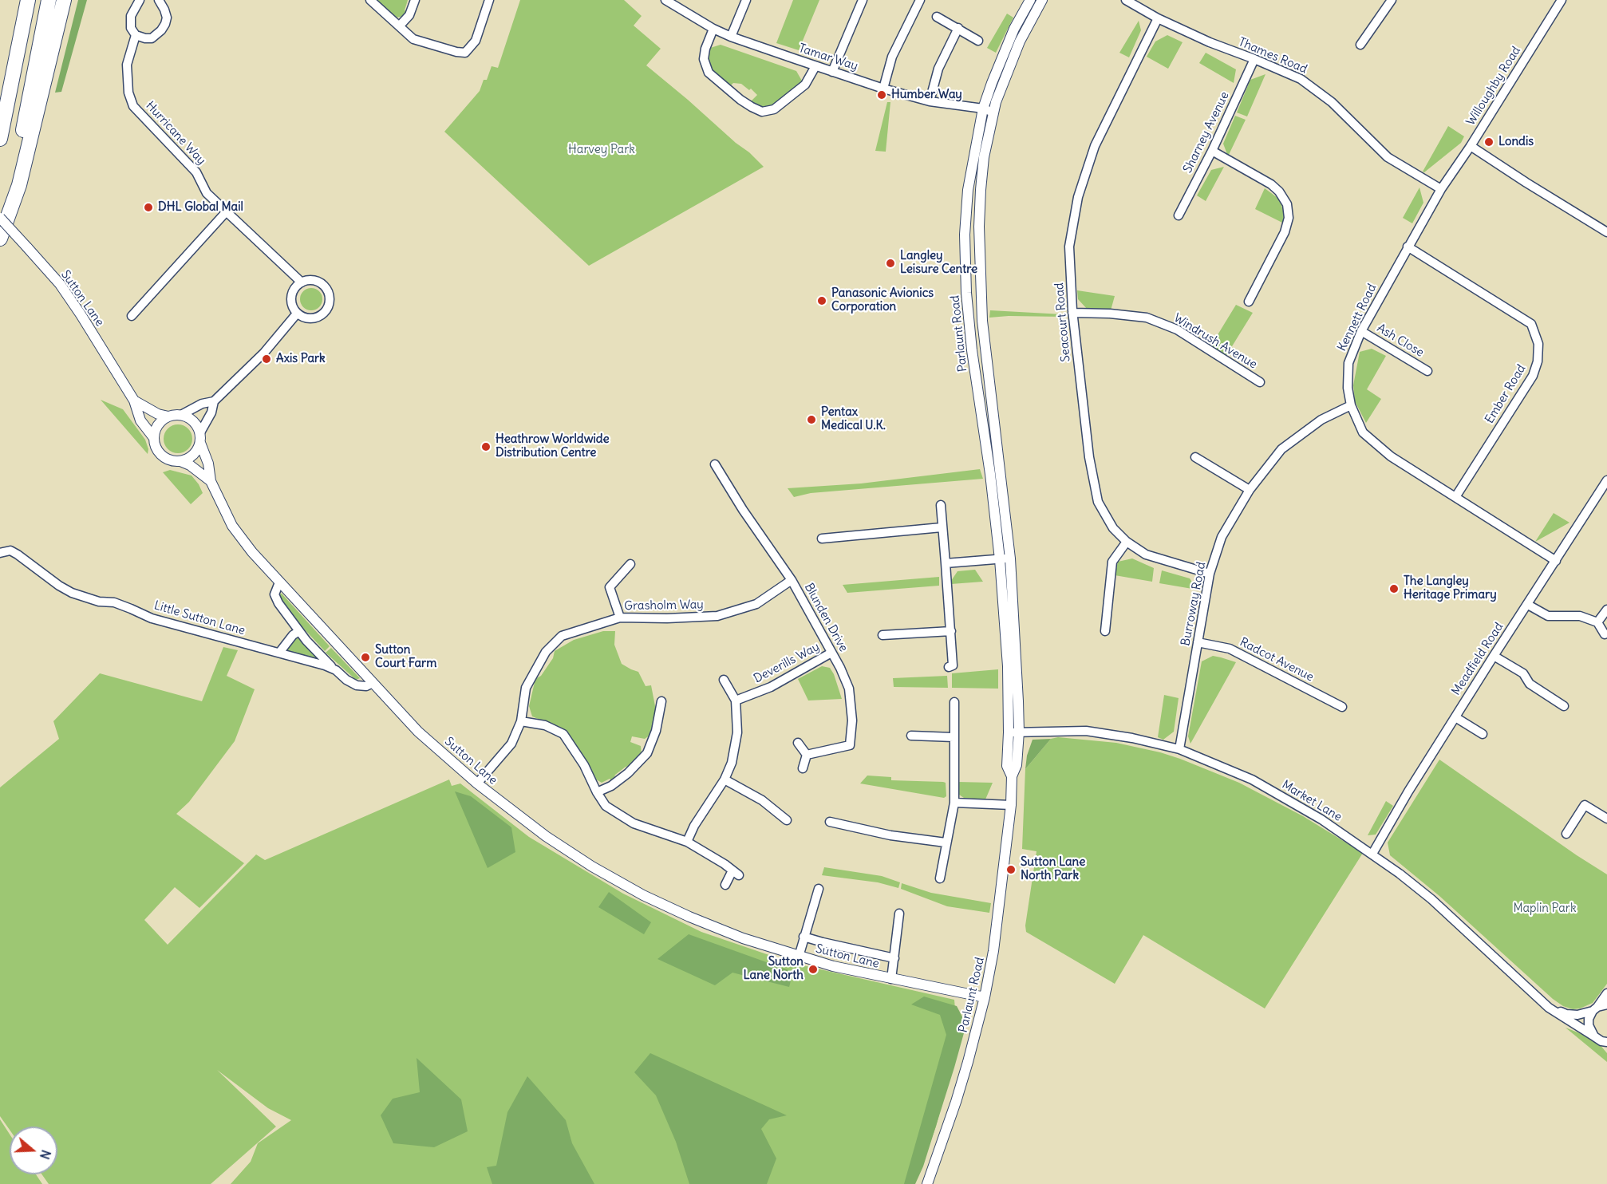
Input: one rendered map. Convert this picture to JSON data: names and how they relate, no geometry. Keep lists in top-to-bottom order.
{
  "streets": {
    "street": [
      "Thames Road",
      "Tamar Way",
      "Willoughby Road",
      "Sharney Avenue",
      "Hurricane Way",
      "Sutton Lane",
      "Kennett Road",
      "Seacourt Road",
      "Parlaunt Road",
      "Ash Close",
      "Windrush Avenue",
      "Ember Road",
      "Burroway Road",
      "Grasholm Way",
      "Blunden Drive",
      "Little Sutton Lane",
      "Meadfield Road",
      "Radcot Avenue",
      "Deverills Way",
      "Market Lane"
    ]
  },
  "crossings": [
    ["Thames Road", "Sharney Avenue"],
    ["Thames Road", "Kennett Road"],
    ["Thames Road", "Seacourt Road"],
    ["Tamar Way", "Parlaunt Road"],
    ["Willoughby Road", "Kennett Road"],
    ["Sutton Lane", "Parlaunt Road"],
    ["Sutton Lane", "Grasholm Way"],
    ["Sutton Lane", "Little Sutton Lane"],
    ["Kennett Road", "Ash Close"],
    ["Kennett Road", "Ember Road"],
    ["Kennett Road", "Burroway Road"],
    ["Kennett Road", "Meadfield Road"],
    ["Seacourt Road", "Windrush Avenue"],
    ["Seacourt Road", "Burroway Road"],
    ["Parlaunt Road", "Market Lane"],
    ["Burroway Road", "Radcot Avenue"],
    ["Burroway Road", "Market Lane"],
    ["Grasholm Way", "Blunden Drive"],
    ["Blunden Drive", "Deverills Way"],
    ["Meadfield Road", "Market Lane"]
  ],
  "parks": ["Harvey Park", "Maplin Park"],
  "places": [
    "Humber Way",
    "Londis",
    "DHL Global Mail",
    "Langley Leisure Centre",
    "Panasonic Avionics Corporation",
    "Axis Park",
    "Pentax Medical U.K.",
    "Heathrow Worldwide Distribution Centre",
    "The Langley Heritage Primary",
    "Sutton Court Farm",
    "Sutton Lane North Park",
    "Sutton Lane North"
  ],
  "north": "right"
}
